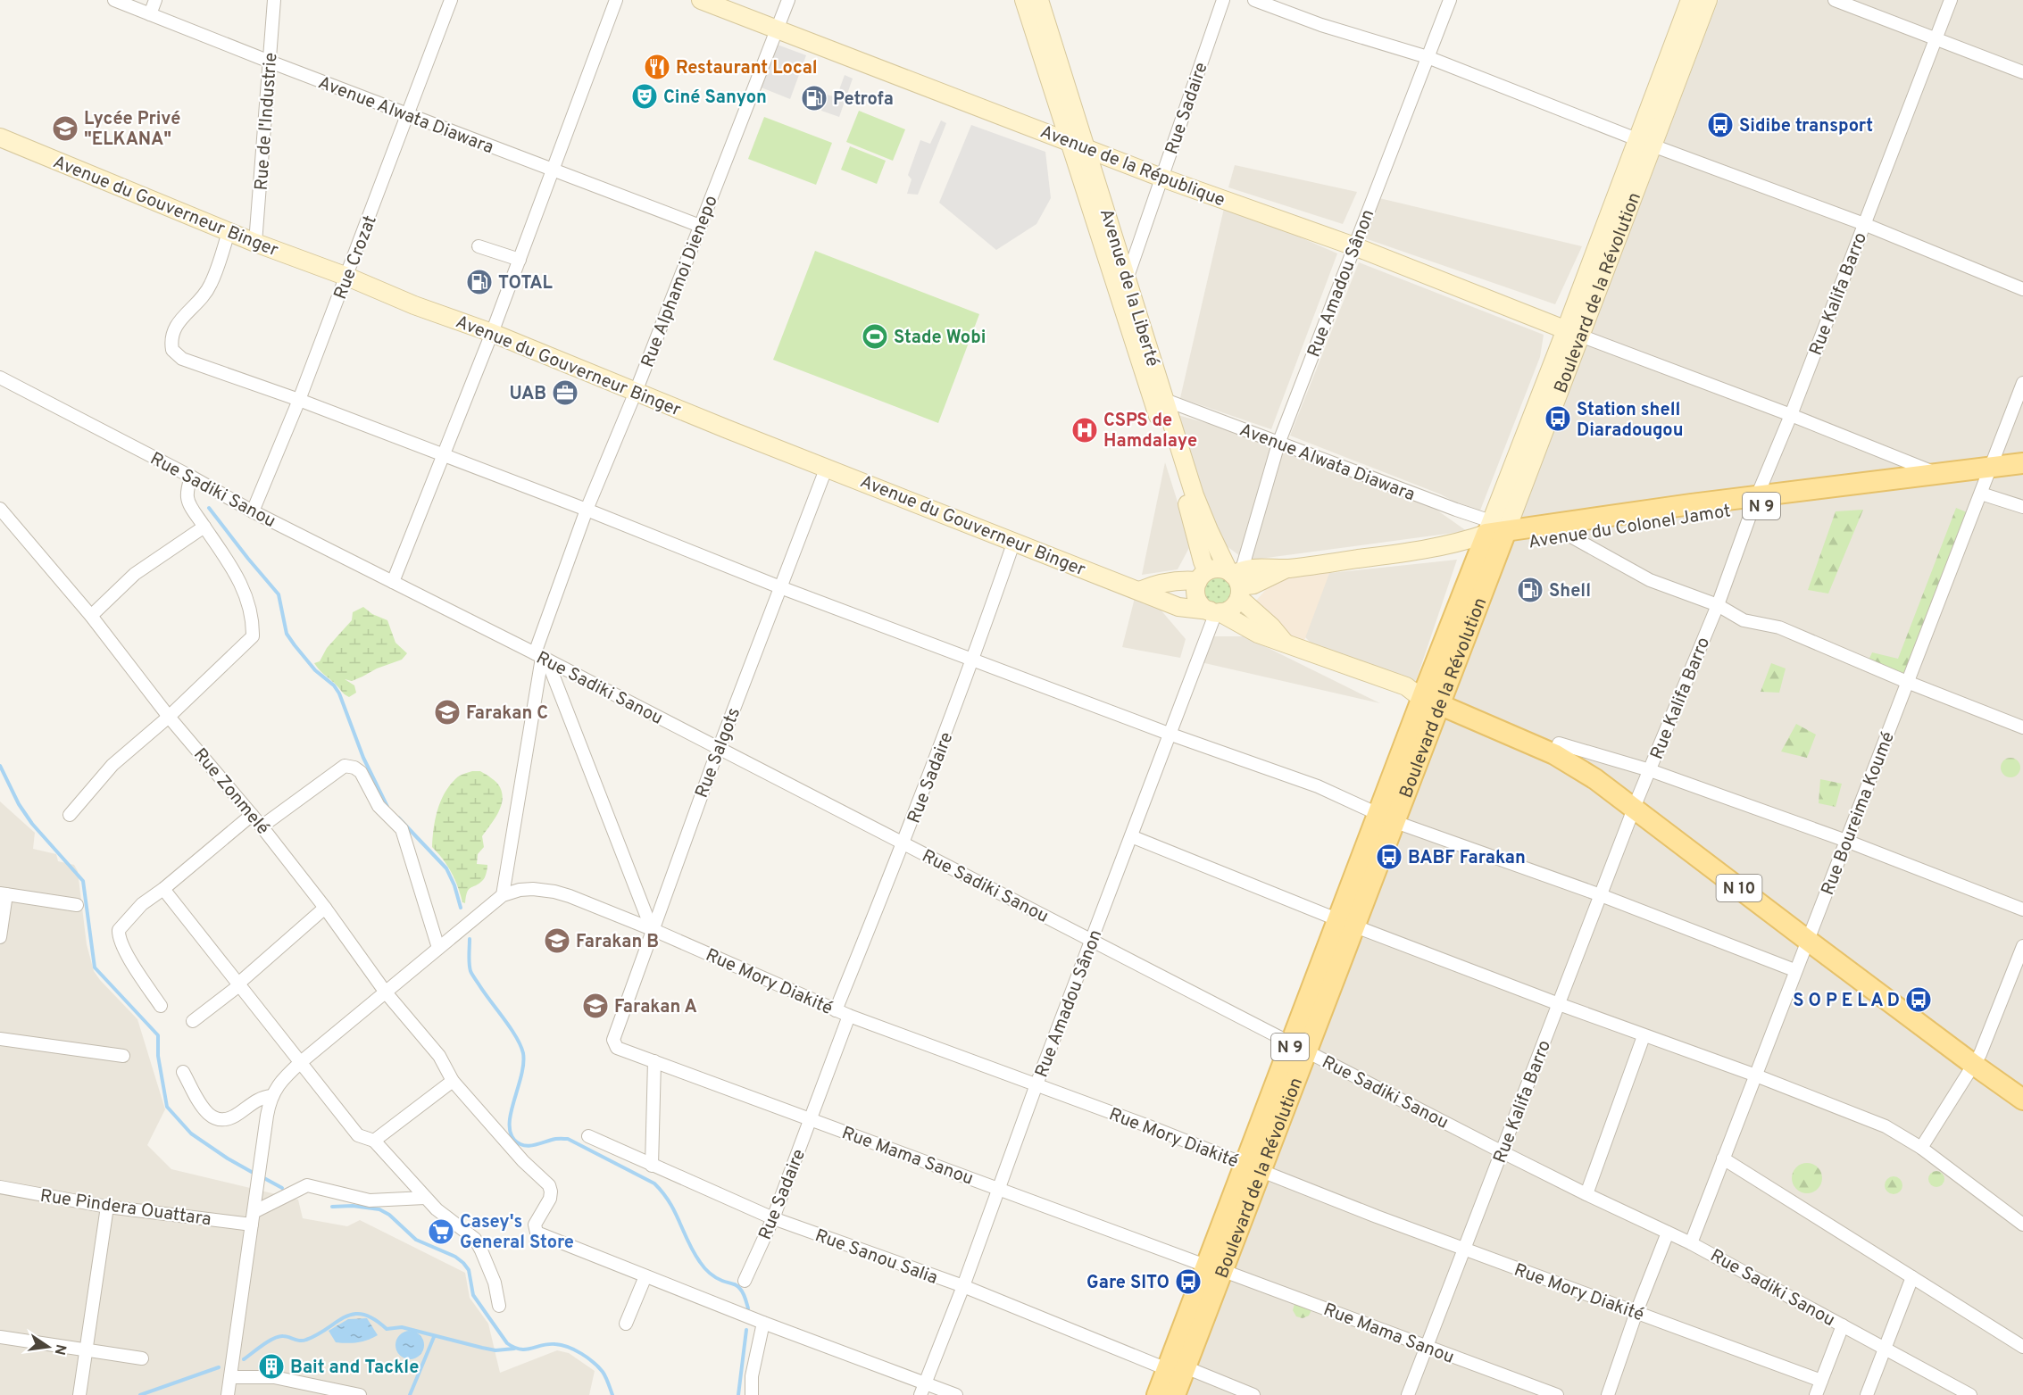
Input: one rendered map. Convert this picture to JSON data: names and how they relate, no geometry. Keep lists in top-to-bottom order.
{
  "streets": {
    "main road": [
      "Avenue de la République",
      "Avenue du Gouverneur Binger",
      "Avenue de la Liberté",
      "Boulevard de la Révolution",
      "N 9",
      "Avenue du Colonel Jamot",
      "N 10"
    ],
    "street": [
      "Rue Sadaire",
      "Avenue Alwata Diawara",
      "Rue de l'Industrie",
      "Rue Crozat",
      "Rue Alphamoi Dienepo",
      "Rue Amadou Sânon",
      "Rue Kalifa Barro",
      "Rue Sadiki Sanou",
      "Rue Salgots",
      "Rue Zonmelé",
      "Rue Boureima Koumé",
      "Rue Mory Diakité",
      "Rue Mama Sanou",
      "Rue Pindera Ouattara",
      "Rue Sanou Salia"
    ]
  },
  "crossings": [
    ["Rue Sadaire", "Avenue de la République"],
    ["Rue Sadaire", "Avenue du Gouverneur Binger"],
    ["Rue Sadaire", "Avenue de la Liberté"],
    ["Rue Sadaire", "Rue Sadiki Sanou"],
    ["Rue Sadaire", "Rue Mory Diakité"],
    ["Rue Sadaire", "Rue Mama Sanou"],
    ["Rue Sadaire", "Rue Sanou Salia"],
    ["Avenue Alwata Diawara", "Rue de l'Industrie"],
    ["Avenue Alwata Diawara", "Rue Crozat"],
    ["Avenue Alwata Diawara", "Rue Alphamoi Dienepo"],
    ["Avenue Alwata Diawara", "Rue Amadou Sânon"],
    ["Avenue Alwata Diawara", "Avenue de la Liberté"],
    ["Avenue Alwata Diawara", "Boulevard de la Révolution"],
    ["Avenue Alwata Diawara", "Avenue du Colonel Jamot"],
    ["Rue de l'Industrie", "Avenue du Gouverneur Binger"],
    ["Avenue de la République", "Rue Alphamoi Dienepo"],
    ["Avenue de la République", "Rue Amadou Sânon"],
    ["Avenue de la République", "Avenue de la Liberté"],
    ["Avenue de la République", "Boulevard de la Révolution"],
    ["Avenue du Gouverneur Binger", "Rue Crozat"],
    ["Avenue du Gouverneur Binger", "Rue Alphamoi Dienepo"],
    ["Avenue du Gouverneur Binger", "Rue Amadou Sânon"],
    ["Avenue du Gouverneur Binger", "Avenue de la Liberté"],
    ["Avenue du Gouverneur Binger", "Boulevard de la Révolution"],
    ["Avenue du Gouverneur Binger", "Avenue du Colonel Jamot"],
    ["Avenue du Gouverneur Binger", "Rue Salgots"],
    ["Avenue du Gouverneur Binger", "N 10"],
    ["Rue Crozat", "Rue Sadiki Sanou"],
    ["Rue Alphamoi Dienepo", "Rue Sadiki Sanou"],
    ["Rue Alphamoi Dienepo", "Rue Mory Diakité"],
    ["Rue Amadou Sânon", "Avenue de la Liberté"],
    ["Rue Amadou Sânon", "Rue Sadiki Sanou"],
    ["Rue Amadou Sânon", "Avenue du Colonel Jamot"],
    ["Rue Amadou Sânon", "Rue Mory Diakité"],
    ["Rue Amadou Sânon", "Rue Mama Sanou"],
    ["Rue Amadou Sânon", "Rue Sanou Salia"],
    ["Avenue de la Liberté", "Avenue du Colonel Jamot"],
    ["Boulevard de la Révolution", "Rue Sadiki Sanou"],
    ["Boulevard de la Révolution", "Avenue du Colonel Jamot"],
    ["Boulevard de la Révolution", "N 10"],
    ["Boulevard de la Révolution", "Rue Mory Diakité"],
    ["Boulevard de la Révolution", "Rue Mama Sanou"],
    ["Boulevard de la Révolution", "Rue Sanou Salia"],
    ["Rue Kalifa Barro", "Rue Sadiki Sanou"],
    ["Rue Kalifa Barro", "Avenue du Colonel Jamot"],
    ["Rue Kalifa Barro", "N 10"],
    ["Rue Kalifa Barro", "Rue Mory Diakité"],
    ["Rue Kalifa Barro", "Rue Mama Sanou"],
    ["Rue Sadiki Sanou", "Rue Salgots"],
    ["Rue Sadiki Sanou", "Rue Boureima Koumé"],
    ["Avenue du Colonel Jamot", "Rue Boureima Koumé"],
    ["Rue Salgots", "Rue Mory Diakité"],
    ["Rue Salgots", "Rue Mama Sanou"],
    ["Rue Boureima Koumé", "N 10"]
  ],
  "places": {
    "restaurant": ["Restaurant Local"],
    "theatre": ["Ciné Sanyon"],
    "fuel station": ["Petrofa", "TOTAL", "Shell"],
    "bus stop": [
      "Sidibe transport",
      "Station shell Diaradougou",
      "BABF Farakan",
      "S O P E L A D",
      "Gare SITO"
    ],
    "school or university": [
      "Lycée Privé \"ELKANA\"",
      "Farakan C",
      "Farakan B",
      "Farakan A"
    ],
    "sports": ["Stade Wobi"],
    "office": ["UAB"],
    "hospital": ["CSPS de Hamdalaye"],
    "supermarket": ["Casey's General Store"],
    "building": ["Bait and Tackle"]
  },
  "north": "right"
}
